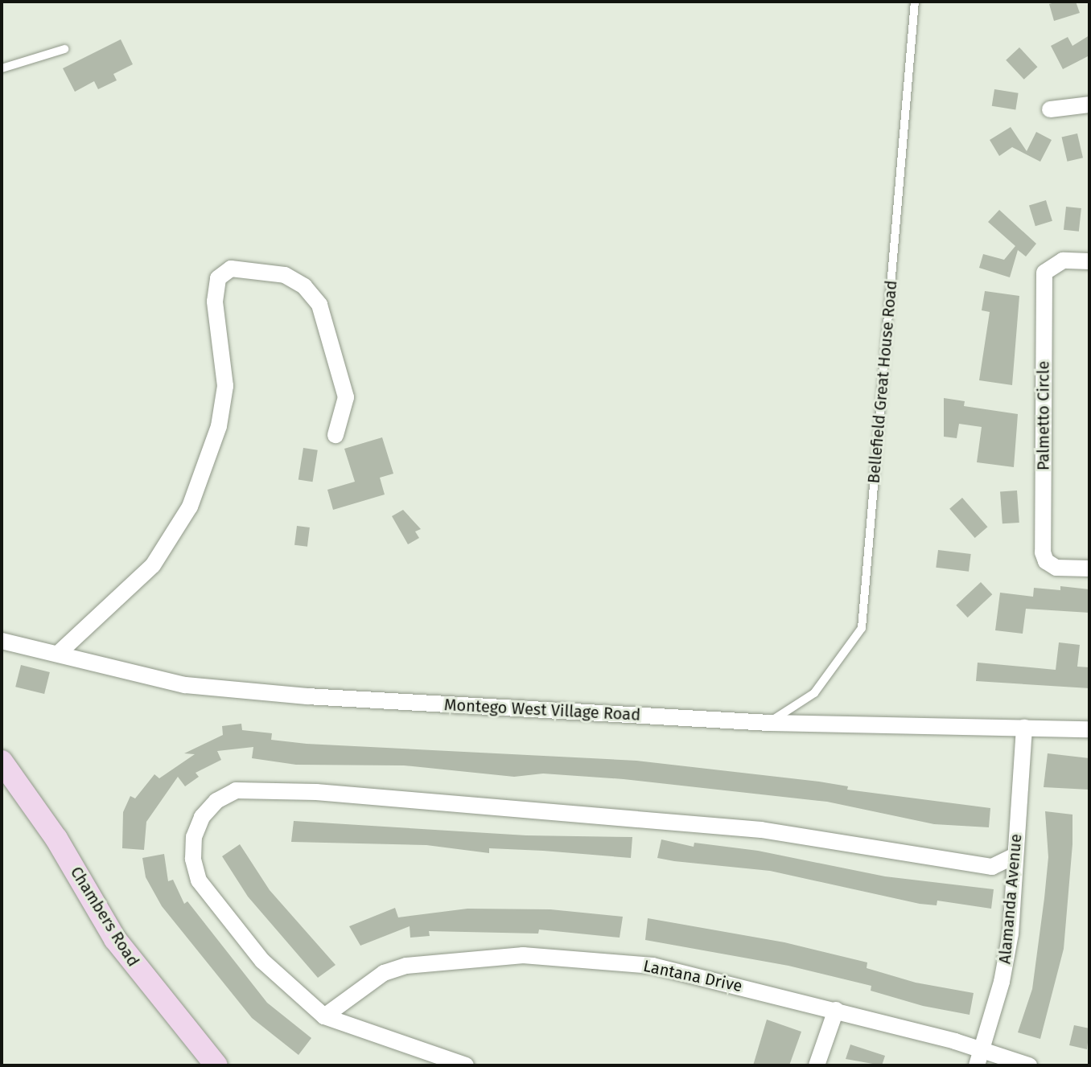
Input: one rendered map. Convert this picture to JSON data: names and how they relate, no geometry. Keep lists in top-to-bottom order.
{
  "streets": {
    "street": [
      "Palmetto Circle",
      "Montego West Village Road",
      "Alamanda Avenue",
      "Chambers Road",
      "Lantana Drive"
    ],
    "lane": ["Bellefield Great House Road"]
  },
  "crossings": [
    ["Bellefield Great House Road", "Montego West Village Road"],
    ["Montego West Village Road", "Alamanda Avenue"],
    ["Alamanda Avenue", "Lantana Drive"]
  ]
}
